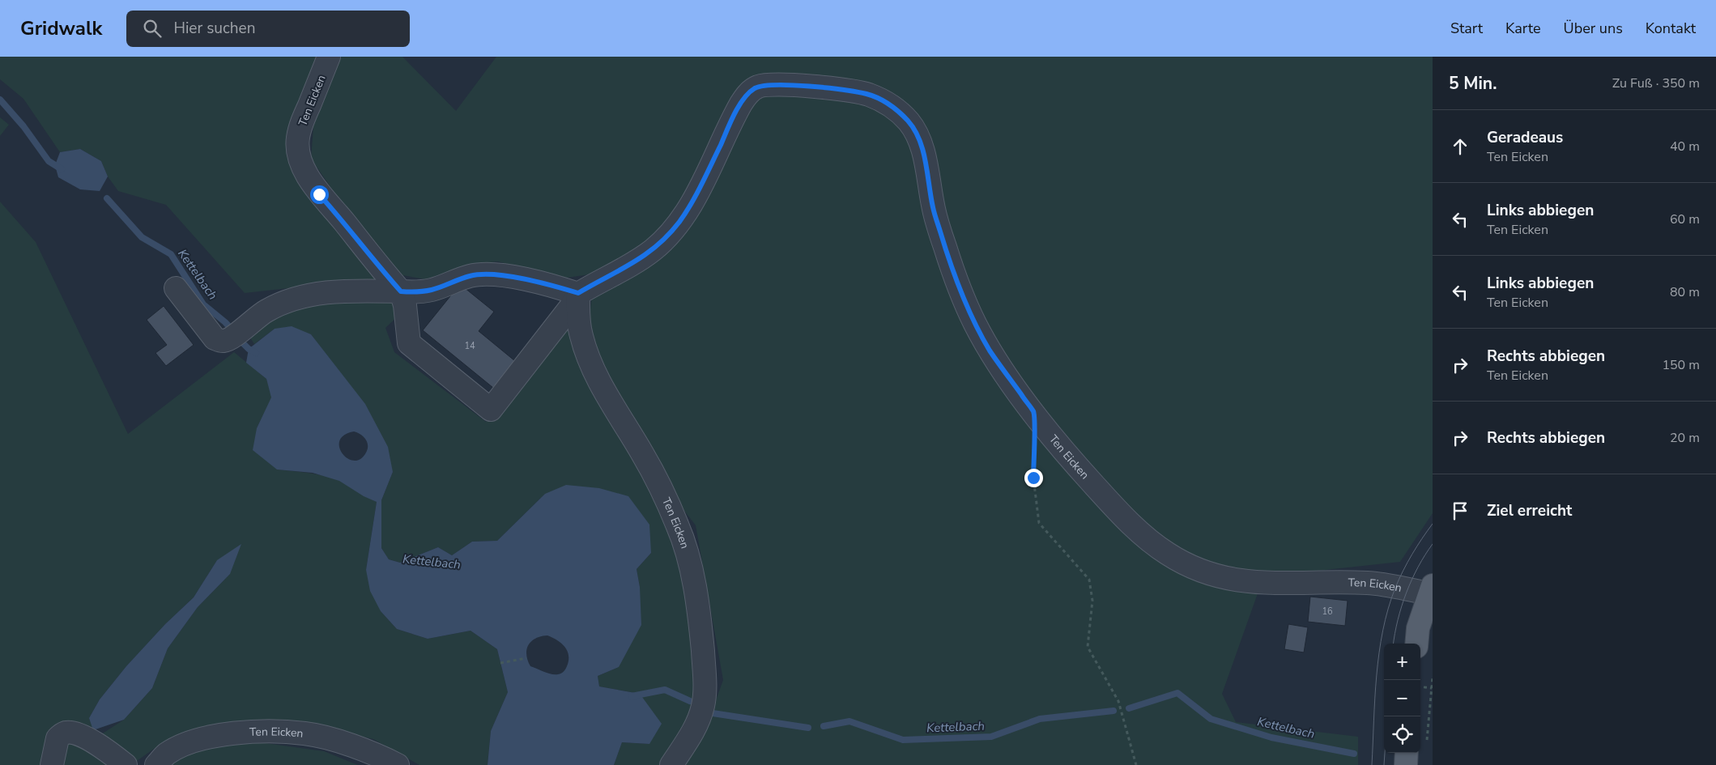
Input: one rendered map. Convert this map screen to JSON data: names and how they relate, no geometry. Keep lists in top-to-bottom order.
{
  "streets": {
    "lane": ["Ten Eicken"]
  },
  "water": ["Kettelbach"],
  "house_numbers": ["14", "16"],
  "page": {
    "header": "Gridwalk",
    "search": "Hier suchen",
    "nav": [
      "Start",
      "Karte",
      "Über uns",
      "Kontakt"
    ],
    "heading": ["5 Min.", "Zu Fuß · 350 m"],
    "list": [
      ["Geradeaus", "Ten Eicken", "40 m"],
      ["Links abbiegen", "Ten Eicken", "60 m"],
      ["Links abbiegen", "Ten Eicken", "80 m"],
      ["Rechts abbiegen", "Ten Eicken", "150 m"],
      ["Rechts abbiegen", "20 m"],
      "Ziel erreicht"
    ],
    "map_buttons": ["+", "−"]
  }
}
